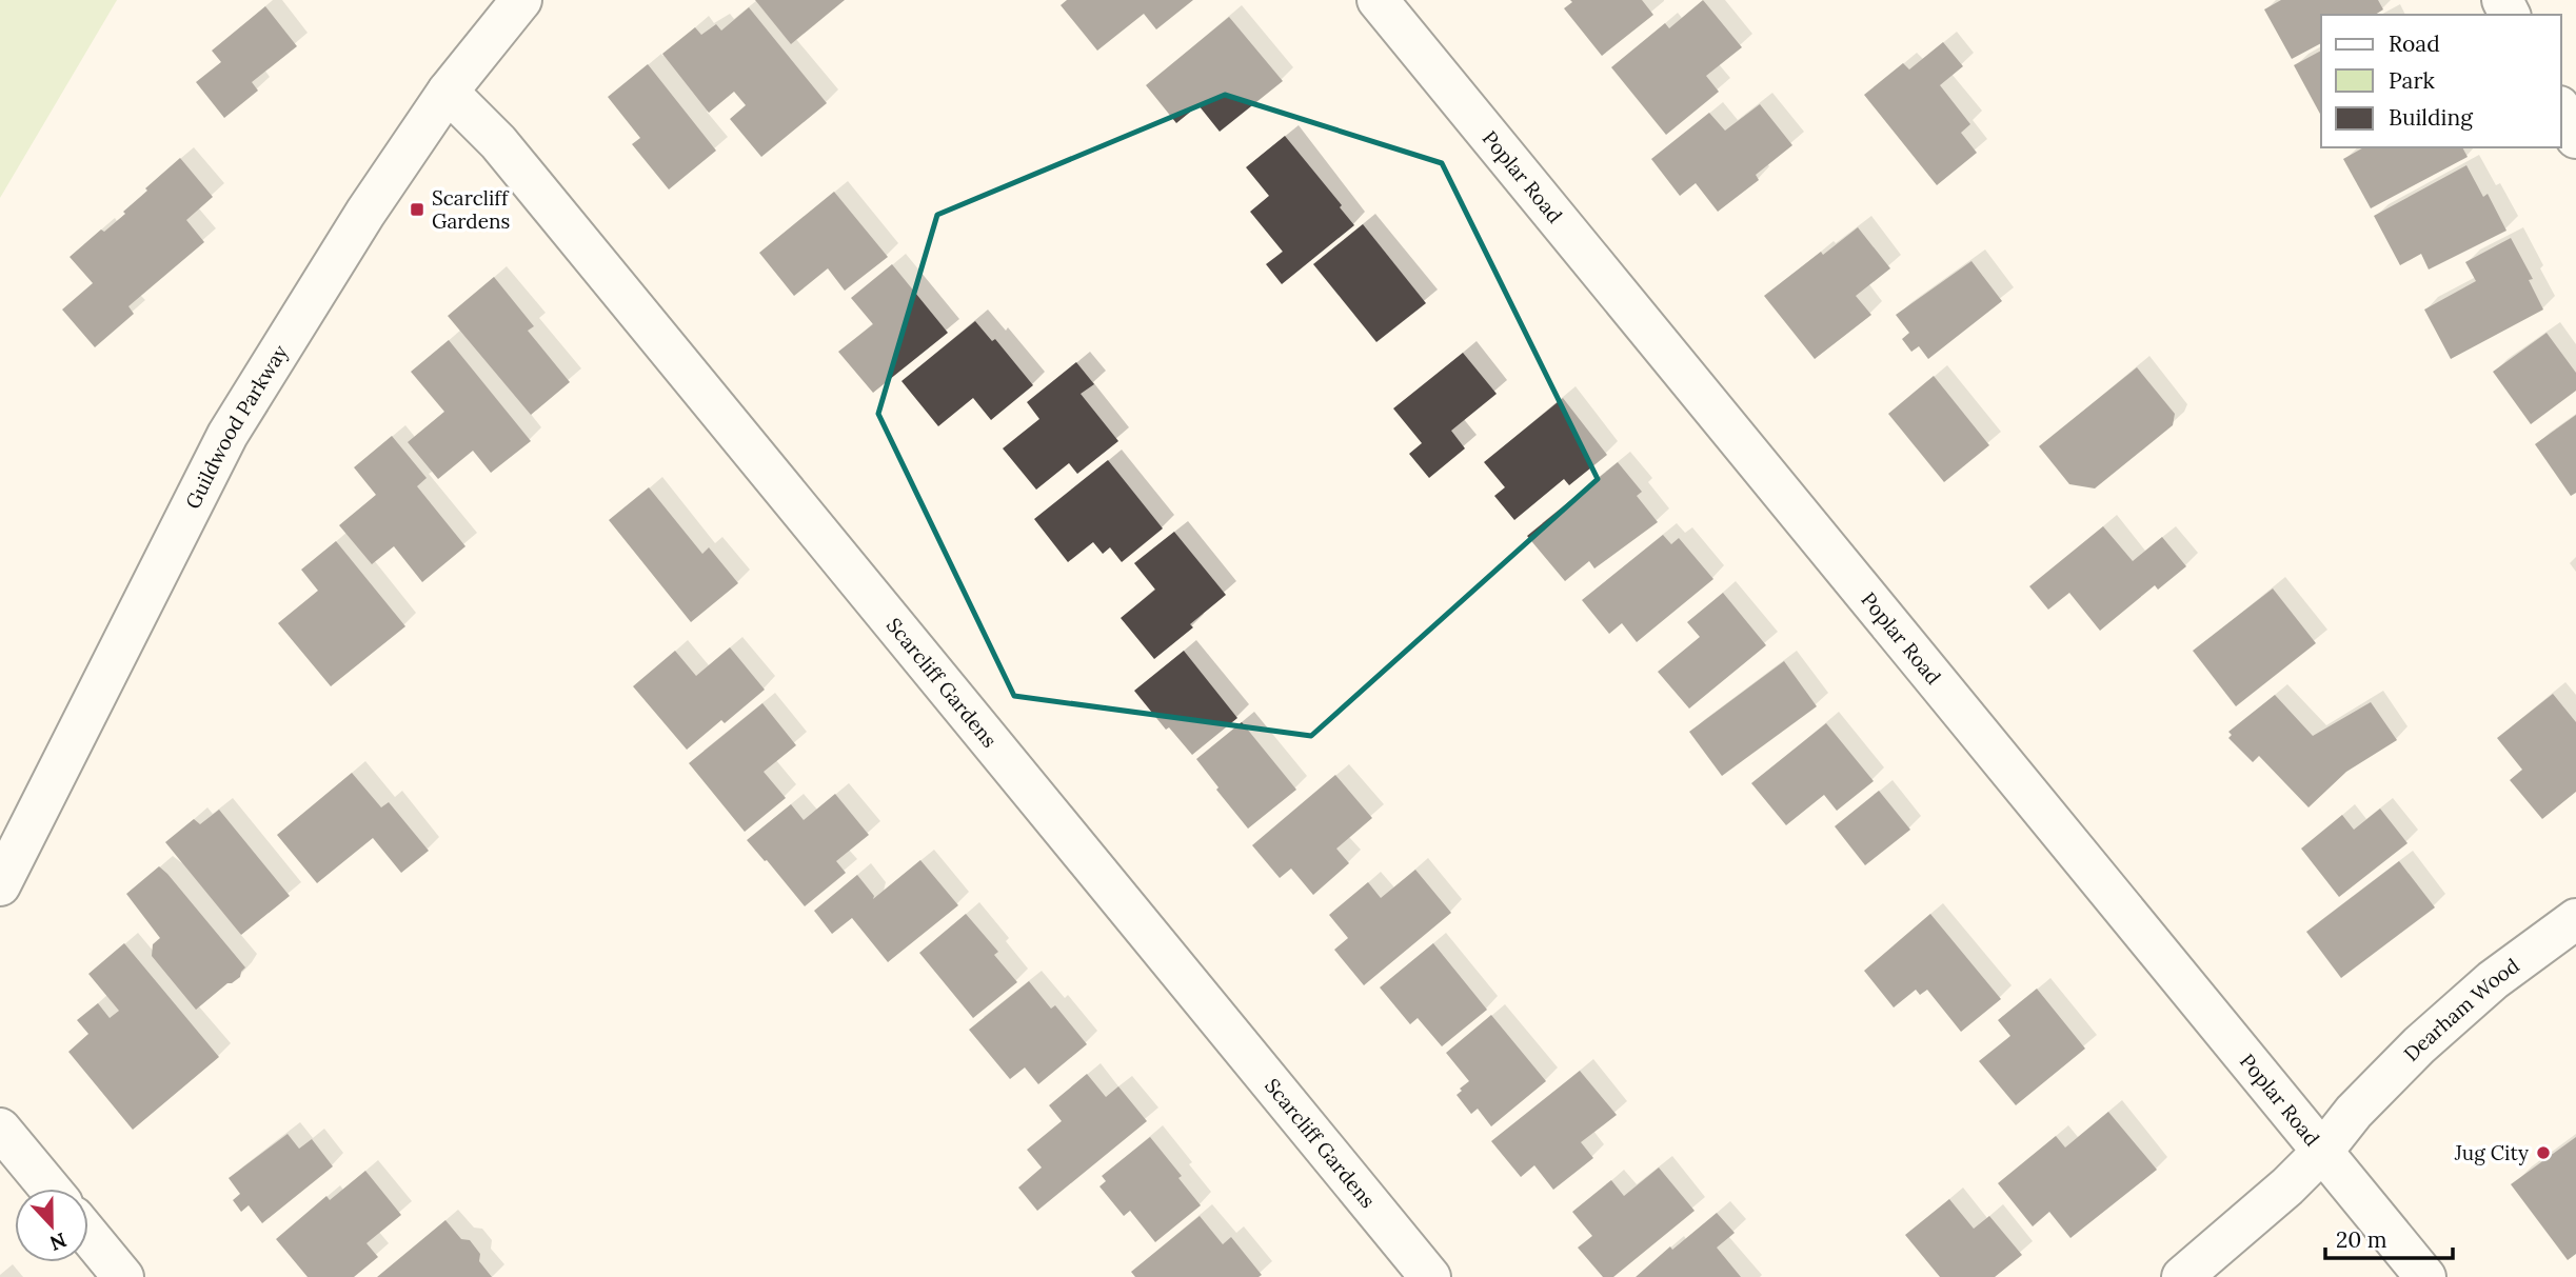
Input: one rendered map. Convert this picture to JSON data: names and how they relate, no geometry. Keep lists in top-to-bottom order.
{
  "streets": {
    "street": [
      "Poplar Road",
      "Guildwood Parkway",
      "Scarcliff Gardens",
      "Dearham Wood"
    ]
  },
  "crossings": [
    ["Poplar Road", "Dearham Wood"],
    ["Guildwood Parkway", "Scarcliff Gardens"]
  ],
  "places": {
    "transit": ["Scarcliff Gardens"],
    "other": ["Jug City"]
  },
  "legend": ["Road", "Park", "Building"],
  "scale_bar": "20 m",
  "north": "bottom"
}
